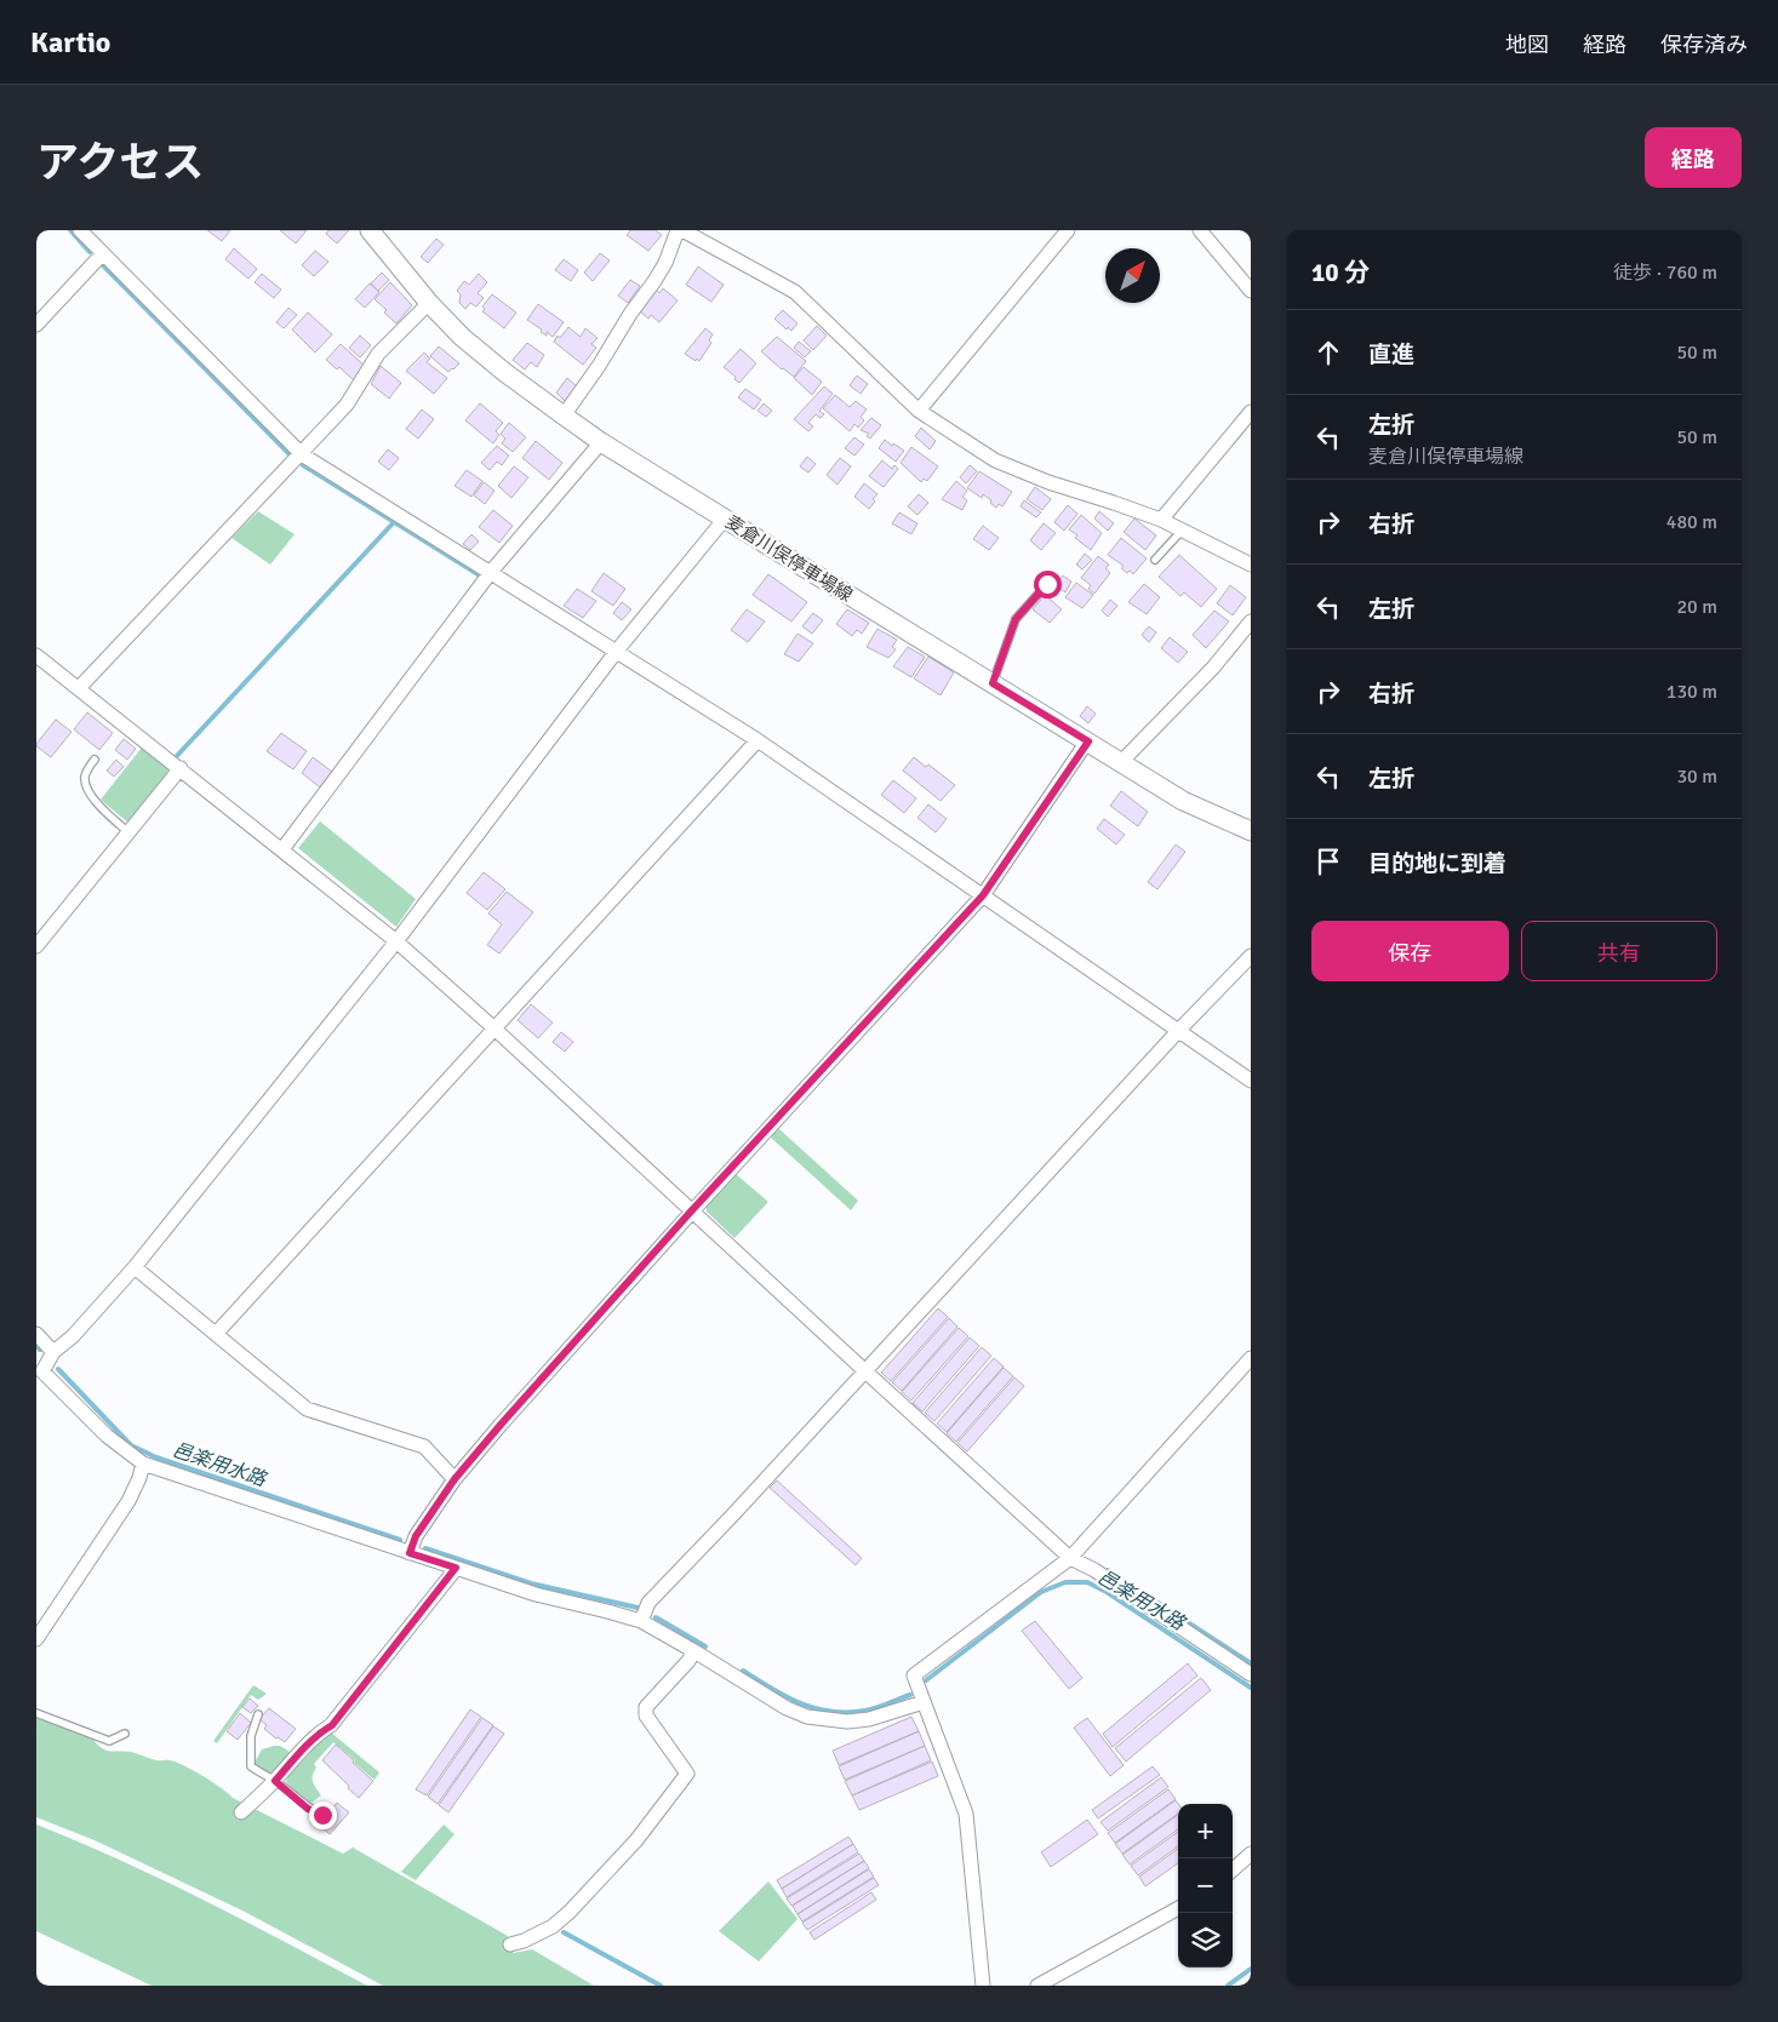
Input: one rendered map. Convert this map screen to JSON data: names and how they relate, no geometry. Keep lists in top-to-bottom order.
{
  "streets": {
    "main road": ["麦倉川俣停車場線"]
  },
  "water": ["邑楽用水路"],
  "north": "top right",
  "page": {
    "header": "Kartio",
    "nav": ["地図", "経路", "保存済み"],
    "title": "アクセス",
    "buttons": [
      "経路",
      ["保存", "共有"]
    ],
    "heading": ["10 分", "徒歩 · 760 m"],
    "list": [
      ["直進", "50 m"],
      ["左折", "麦倉川俣停車場線", "50 m"],
      ["右折", "480 m"],
      ["左折", "20 m"],
      ["右折", "130 m"],
      ["左折", "30 m"],
      "目的地に到着"
    ],
    "map_buttons": ["+", "−"]
  }
}
